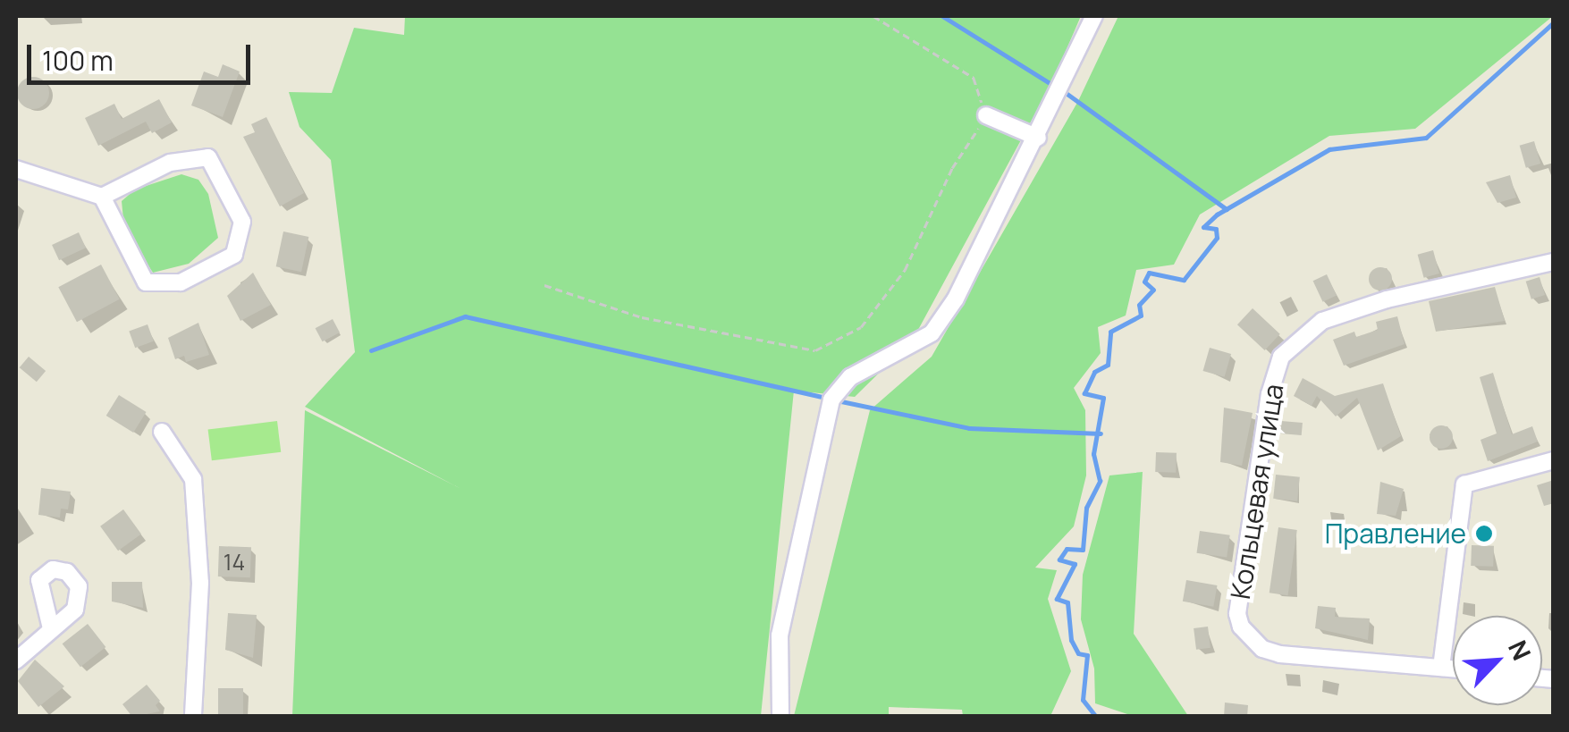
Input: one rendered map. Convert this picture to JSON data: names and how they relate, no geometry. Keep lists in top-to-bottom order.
{
  "streets": {
    "street": ["Кольцевая улица"]
  },
  "places": ["Правление"],
  "house_numbers": ["14"],
  "scale_bar": "100 m",
  "north": "top right"
}
